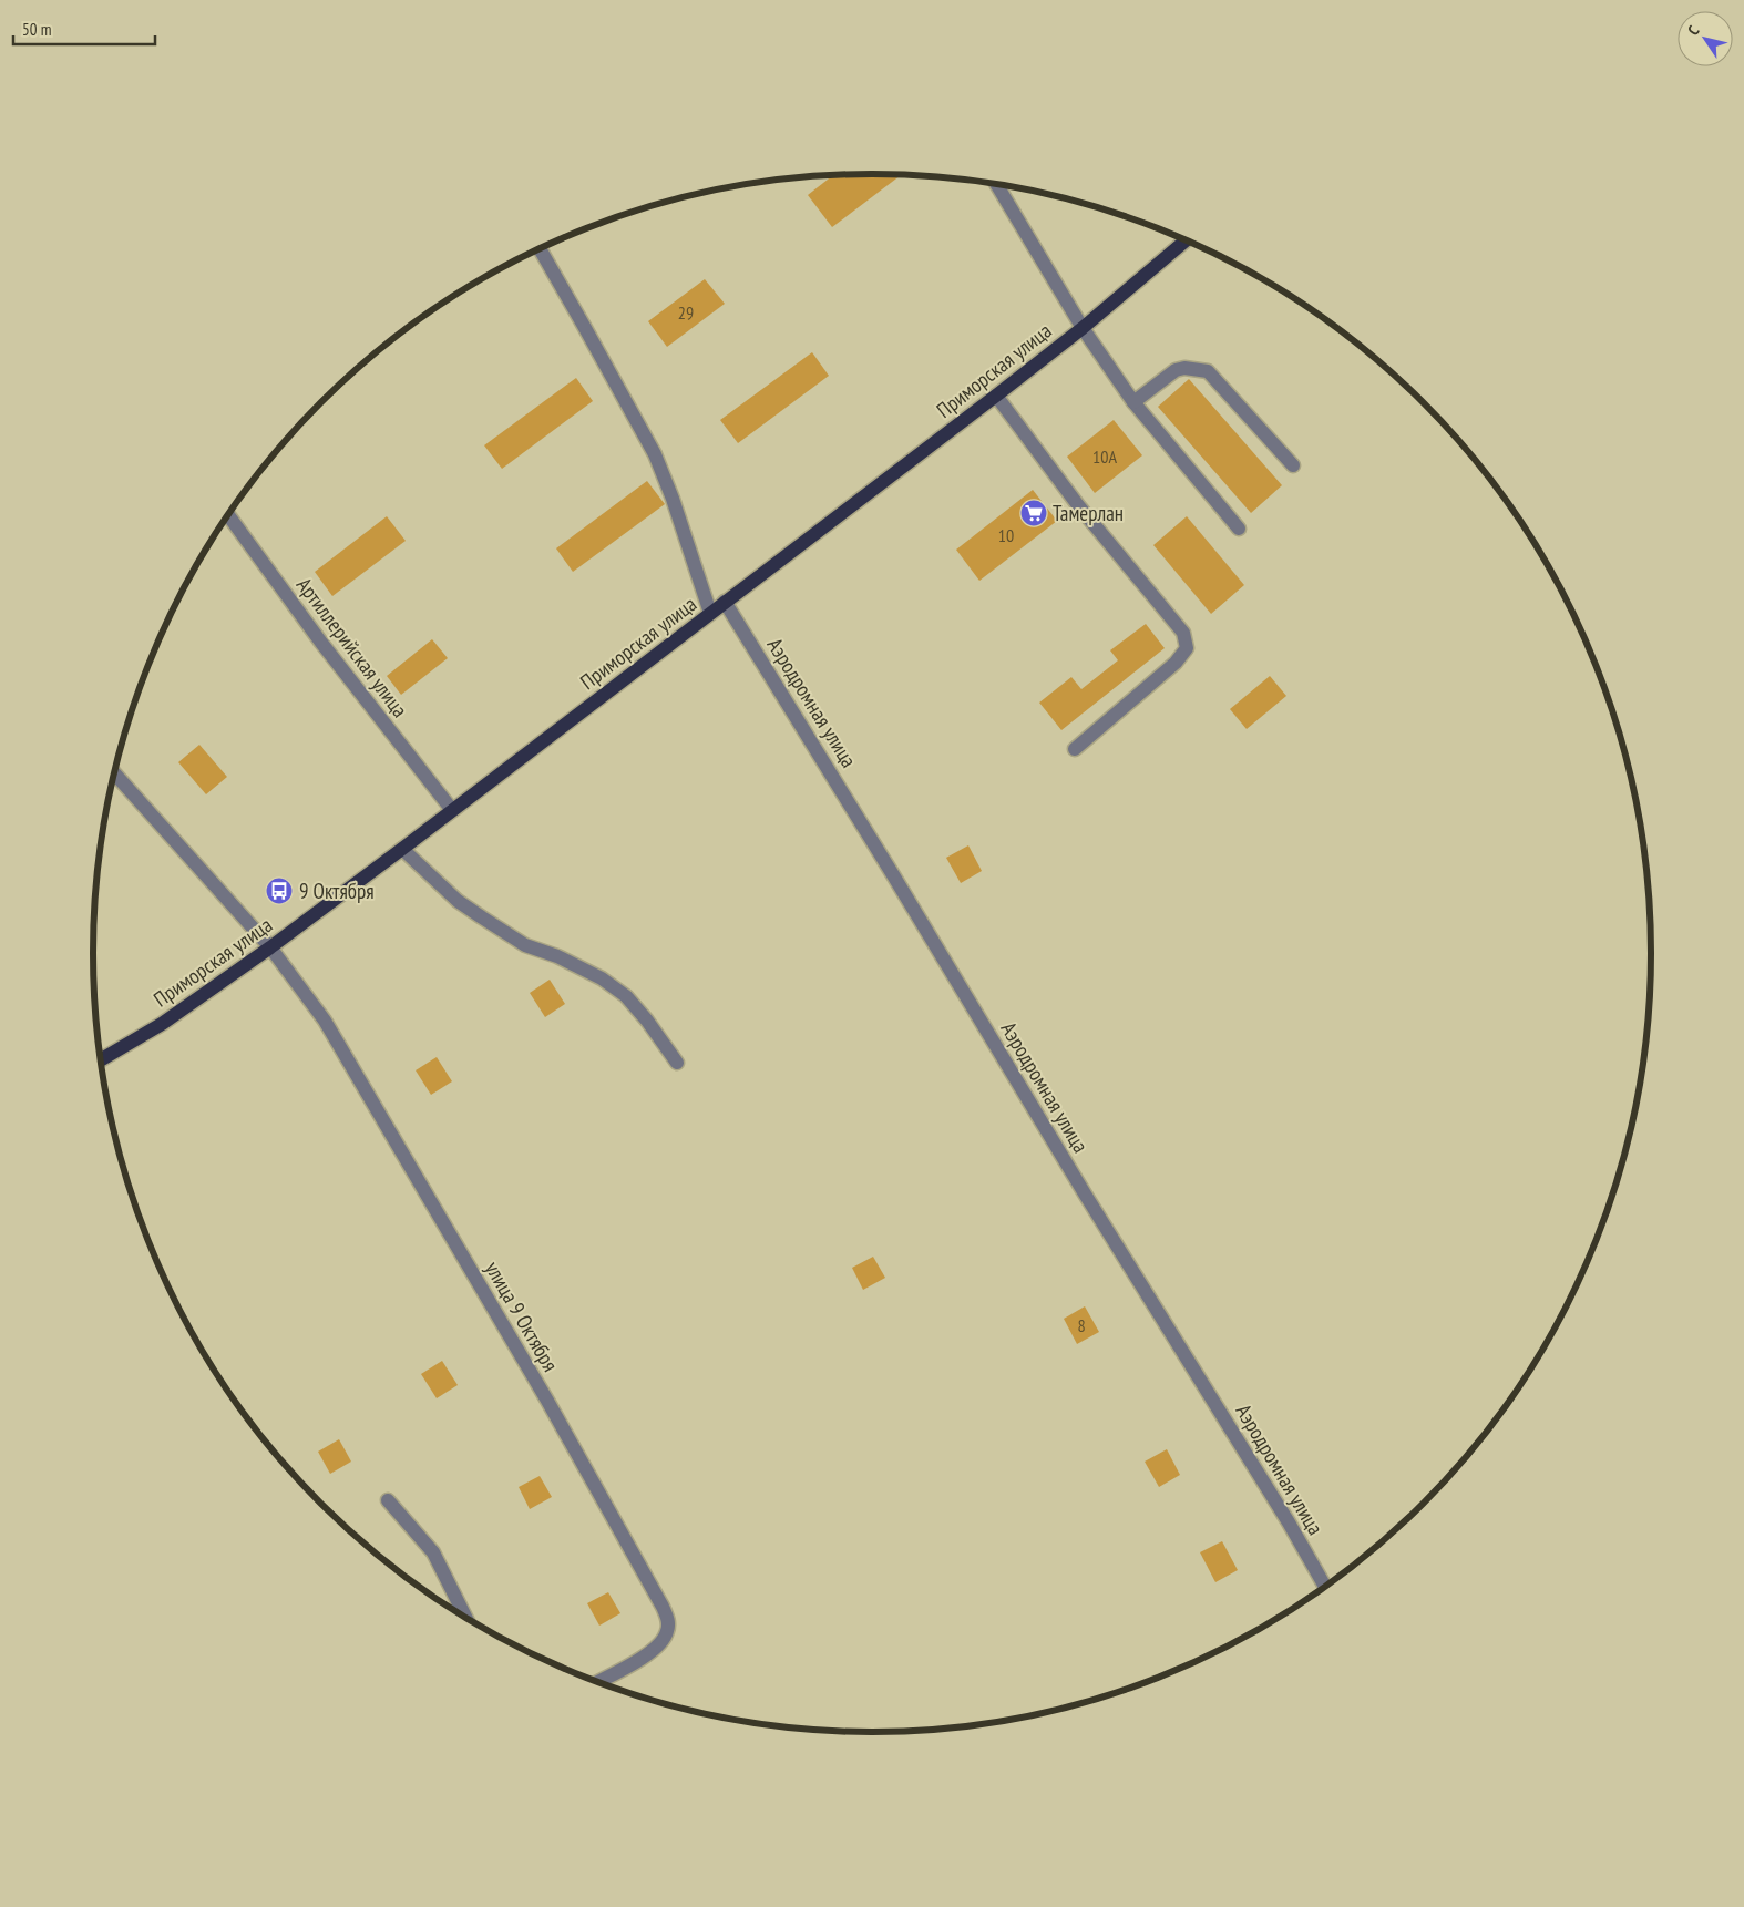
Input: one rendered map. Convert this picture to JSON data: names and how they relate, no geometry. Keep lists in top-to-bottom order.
{
  "streets": {
    "main road": ["Приморская улица"],
    "lane": ["Артиллерийская улица", "Аэродромная улица", "улица 9 Октября"]
  },
  "crossings": [
    ["Приморская улица", "Артиллерийская улица"],
    ["Приморская улица", "Аэродромная улица"],
    ["Приморская улица", "улица 9 Октября"]
  ],
  "places": {
    "supermarket": ["Тамерлан"],
    "bus stop": ["9 Октября"]
  },
  "house_numbers": [
    "29",
    "10А",
    "10",
    "8"
  ],
  "scale_bar": "50 m",
  "north": "top left"
}
